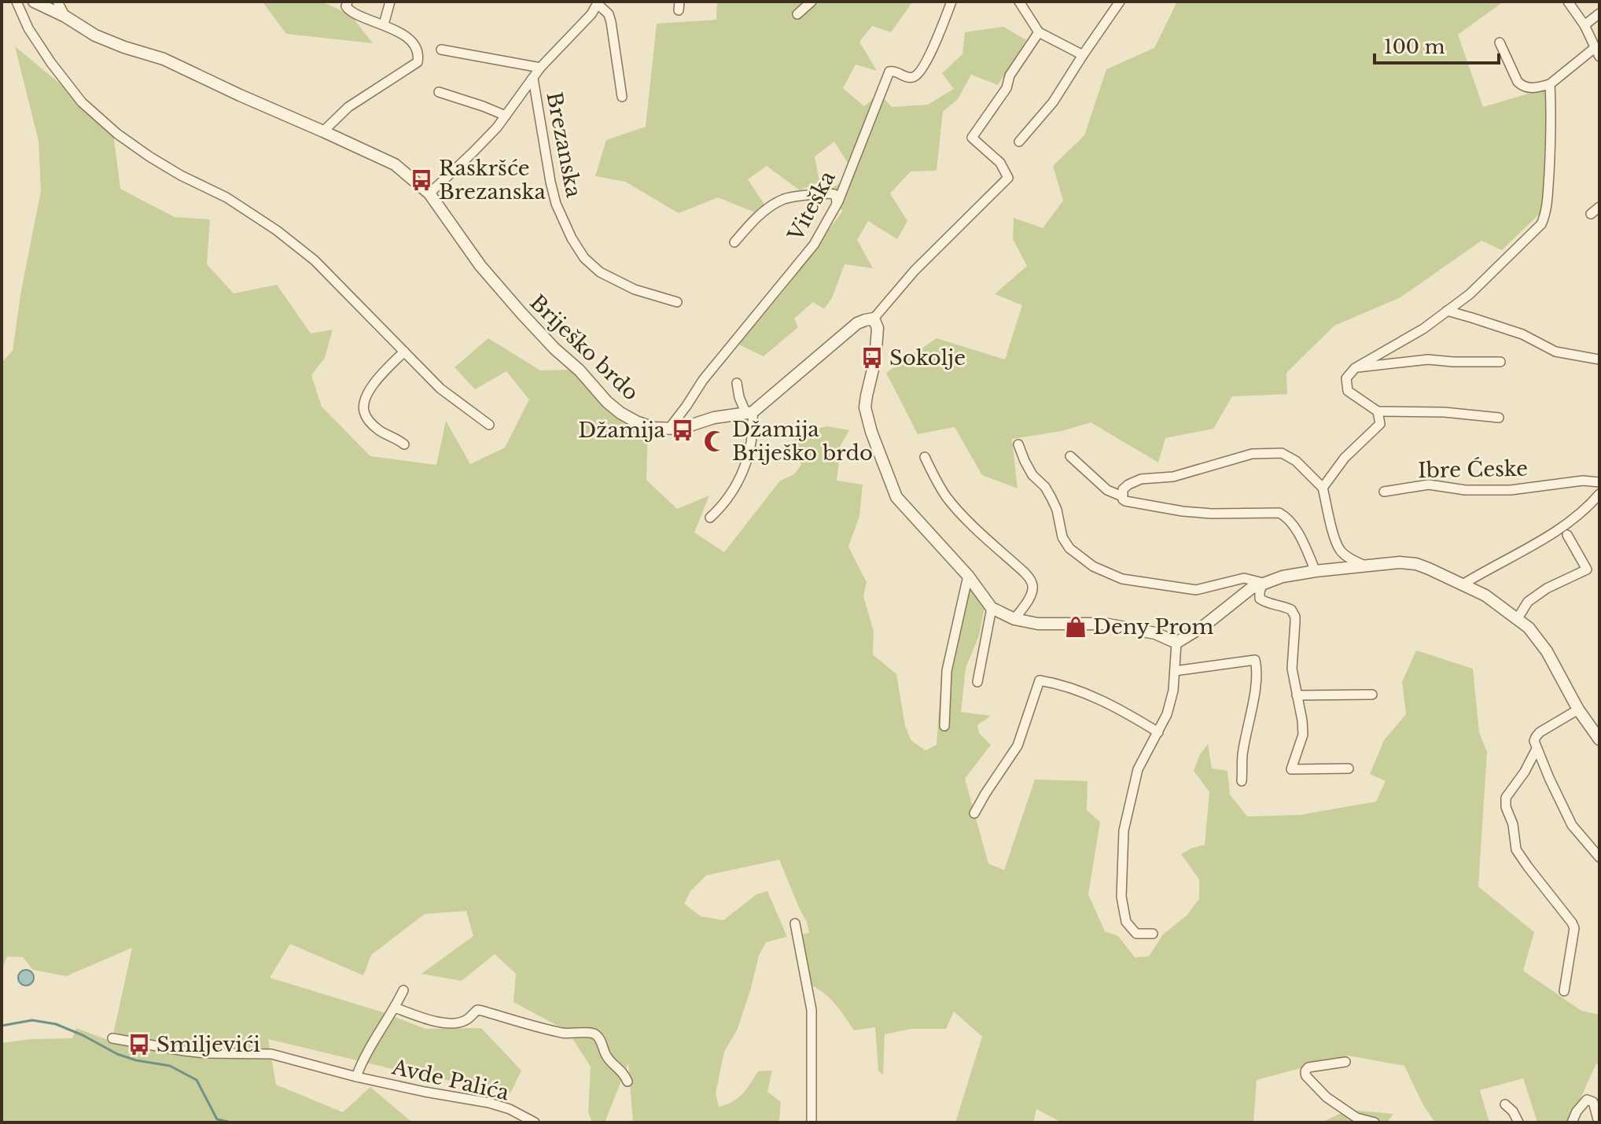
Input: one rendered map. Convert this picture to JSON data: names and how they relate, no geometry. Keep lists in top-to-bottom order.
{
  "streets": {
    "street": [
      "Brezanska",
      "Viteška",
      "Briješko brdo",
      "Ibre Ćeske",
      "Avde Palića"
    ]
  },
  "crossings": [
    ["Brezanska", "Briješko brdo"],
    ["Viteška", "Briješko brdo"]
  ],
  "places": {
    "bus stop": [
      "Raskršće Brezanska",
      "Sokolje",
      "Džamija",
      "Smiljevići"
    ],
    "mosque": ["Džamija Briješko brdo"],
    "shop": ["Deny Prom"]
  },
  "scale_bar": "100 m"
}
